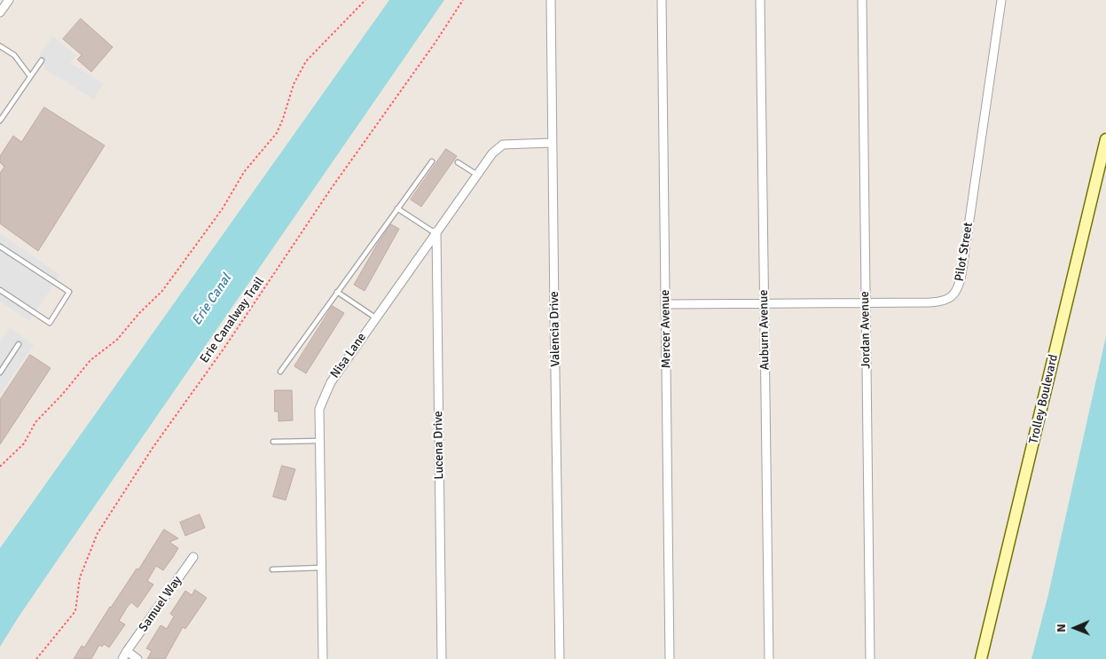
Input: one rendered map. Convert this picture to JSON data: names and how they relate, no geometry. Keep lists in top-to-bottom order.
{
  "streets": {
    "street": [
      "Pilot Street",
      "Valencia Drive",
      "Mercer Avenue",
      "Auburn Avenue",
      "Jordan Avenue",
      "Nisa Lane",
      "Trolley Boulevard",
      "Lucena Drive",
      "Samuel Way"
    ],
    "path": ["Erie Canalway Trail"]
  },
  "crossings": [
    ["Pilot Street", "Mercer Avenue"],
    ["Pilot Street", "Auburn Avenue"],
    ["Pilot Street", "Jordan Avenue"],
    ["Valencia Drive", "Nisa Lane"],
    ["Nisa Lane", "Lucena Drive"]
  ],
  "water": ["Erie Canal"],
  "north": "left"
}
